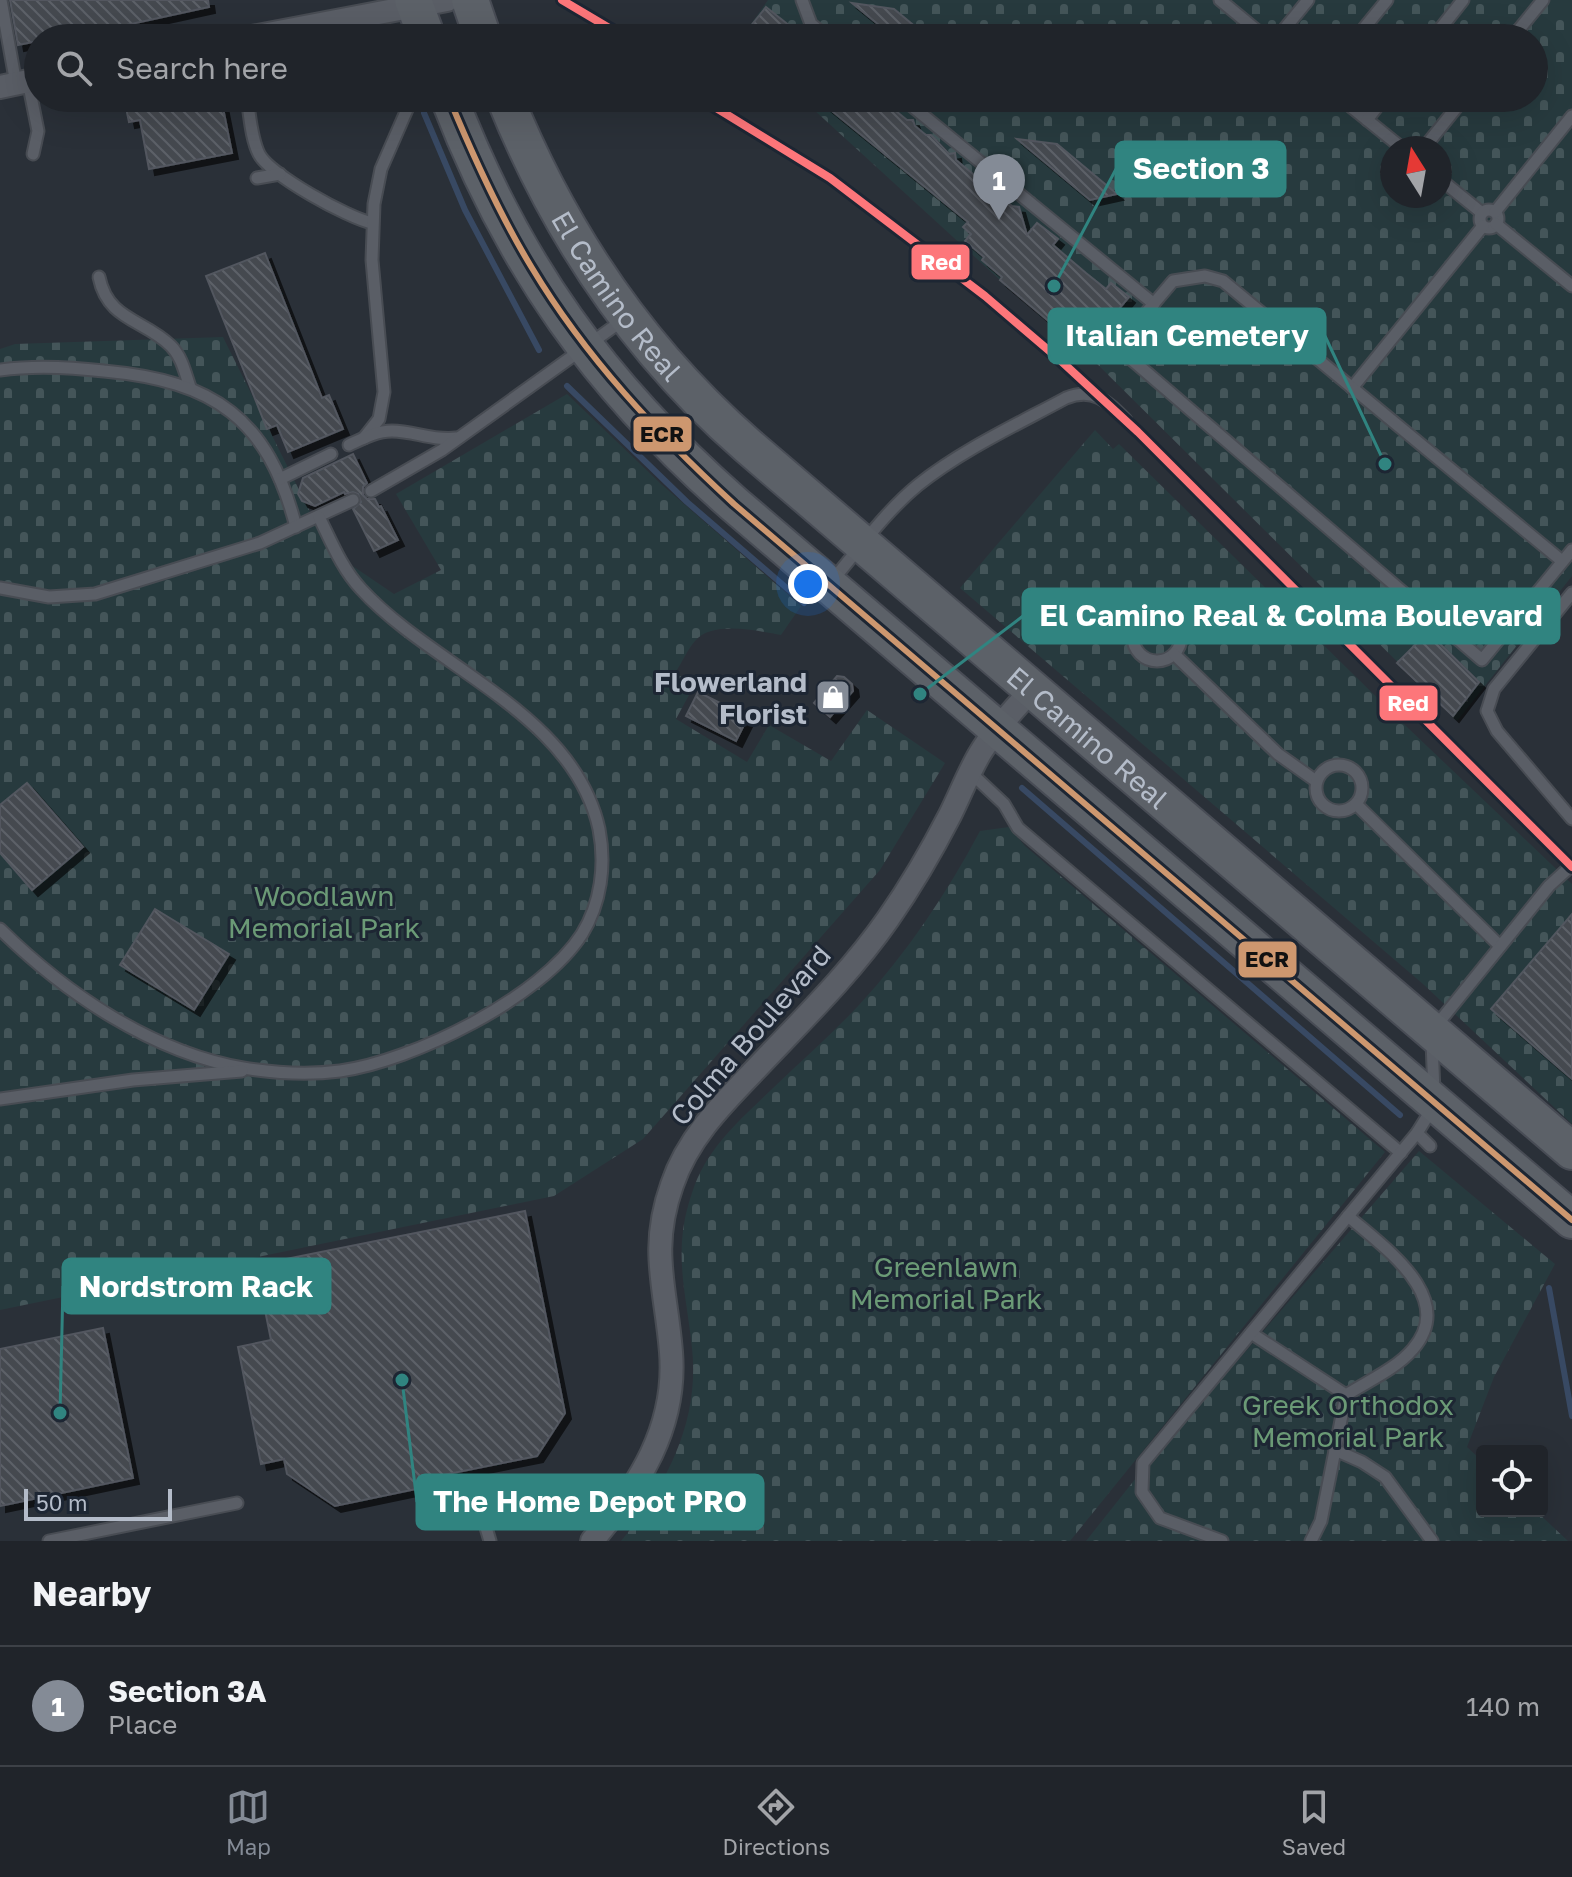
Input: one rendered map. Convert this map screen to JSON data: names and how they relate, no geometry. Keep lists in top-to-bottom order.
{
  "streets": {
    "main road": ["El Camino Real"],
    "street": ["Colma Boulevard"]
  },
  "crossings": [
    ["El Camino Real", "Colma Boulevard"]
  ],
  "parks": ["Woodlawn Memorial Park", "Greenlawn Memorial Park", "Greek Orthodox Memorial Park"],
  "places": {
    "other": [
      "Section 3",
      "Italian Cemetery",
      "El Camino Real & Colma Boulevard",
      "The Home Depot PRO",
      "Nordstrom Rack"
    ],
    "shop": ["Flowerland Florist"]
  },
  "lines": ["transit line Red", "transit line ECR"],
  "scale_bar": "50 m",
  "north": "top",
  "page": {
    "search": "Search here",
    "pins": "1",
    "scale": "50 m",
    "heading": "Nearby",
    "list": [
      {
        "mark": "1",
        "name": "Section 3A",
        "note": "Place",
        "value": "140 m"
      }
    ],
    "nav": ["Map", "Directions", "Saved"]
  }
}
